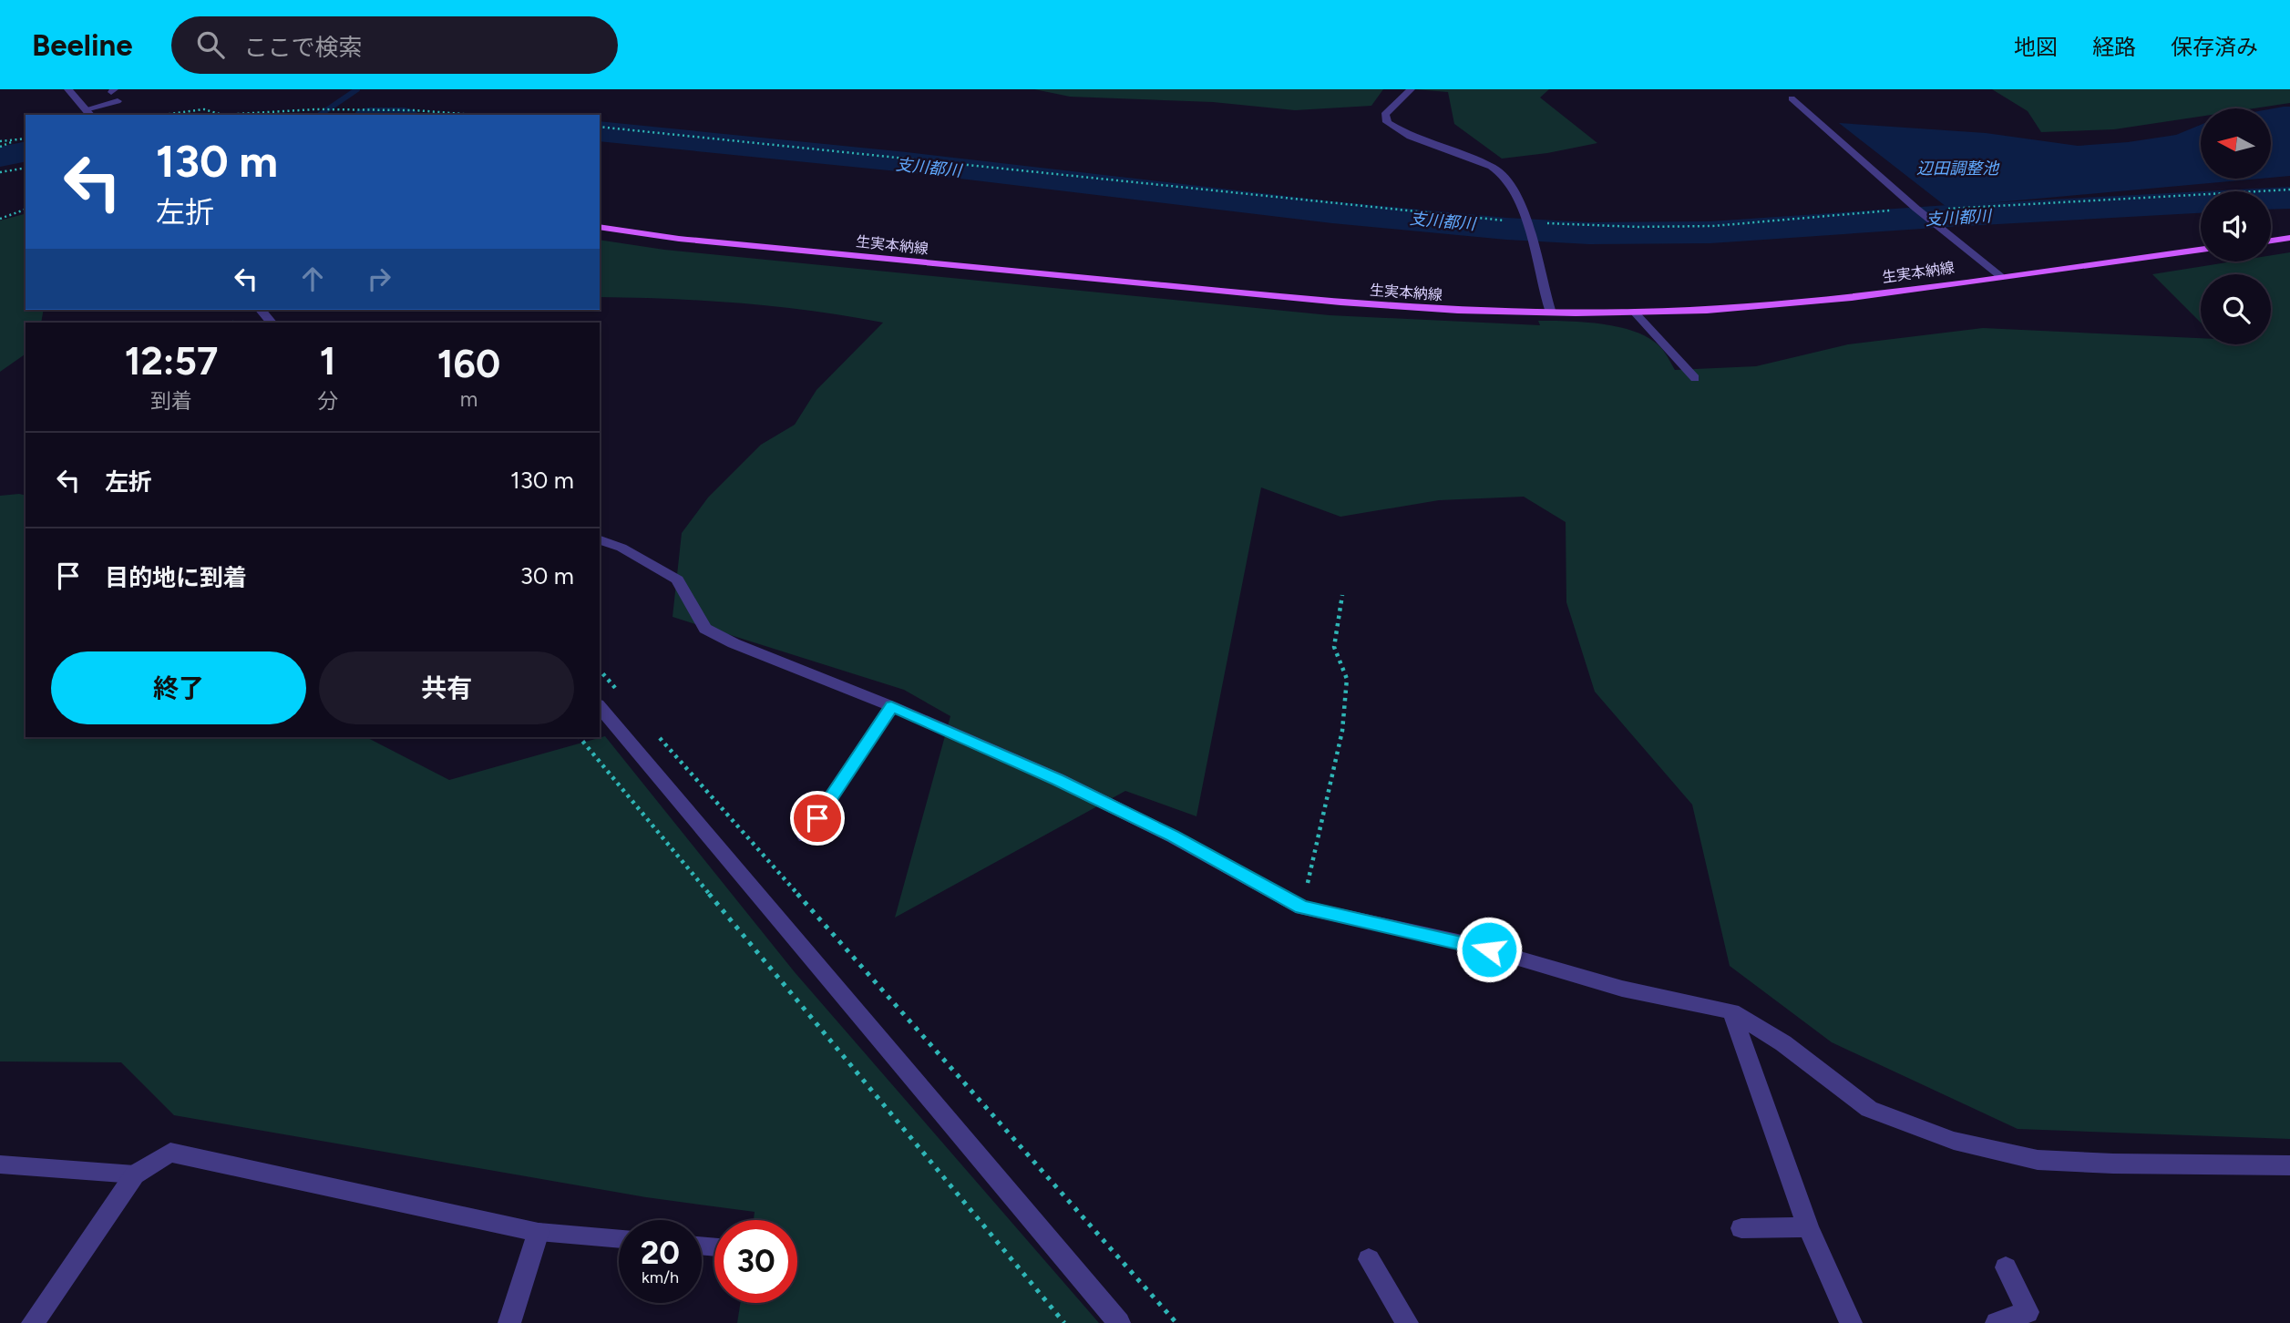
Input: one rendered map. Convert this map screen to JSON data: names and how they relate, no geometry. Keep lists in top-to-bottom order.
{
  "streets": {
    "main road": ["生実本納線"]
  },
  "water": ["支川都川", "辺田調整池"],
  "north": "left",
  "page": {
    "header": "Beeline",
    "search": "ここで検索",
    "nav": ["地図", "経路", "保存済み"],
    "turn": ["130 m", "左折"],
    "eta": [
      "12:57",
      "到着",
      "1",
      "分",
      "160",
      "m"
    ],
    "list": [
      {
        "name": "左折",
        "value": "130 m"
      },
      {
        "name": "目的地に到着",
        "value": "30 m"
      }
    ],
    "buttons": ["終了", "共有"],
    "speed": "20 km/h",
    "limit": "30"
  }
}
